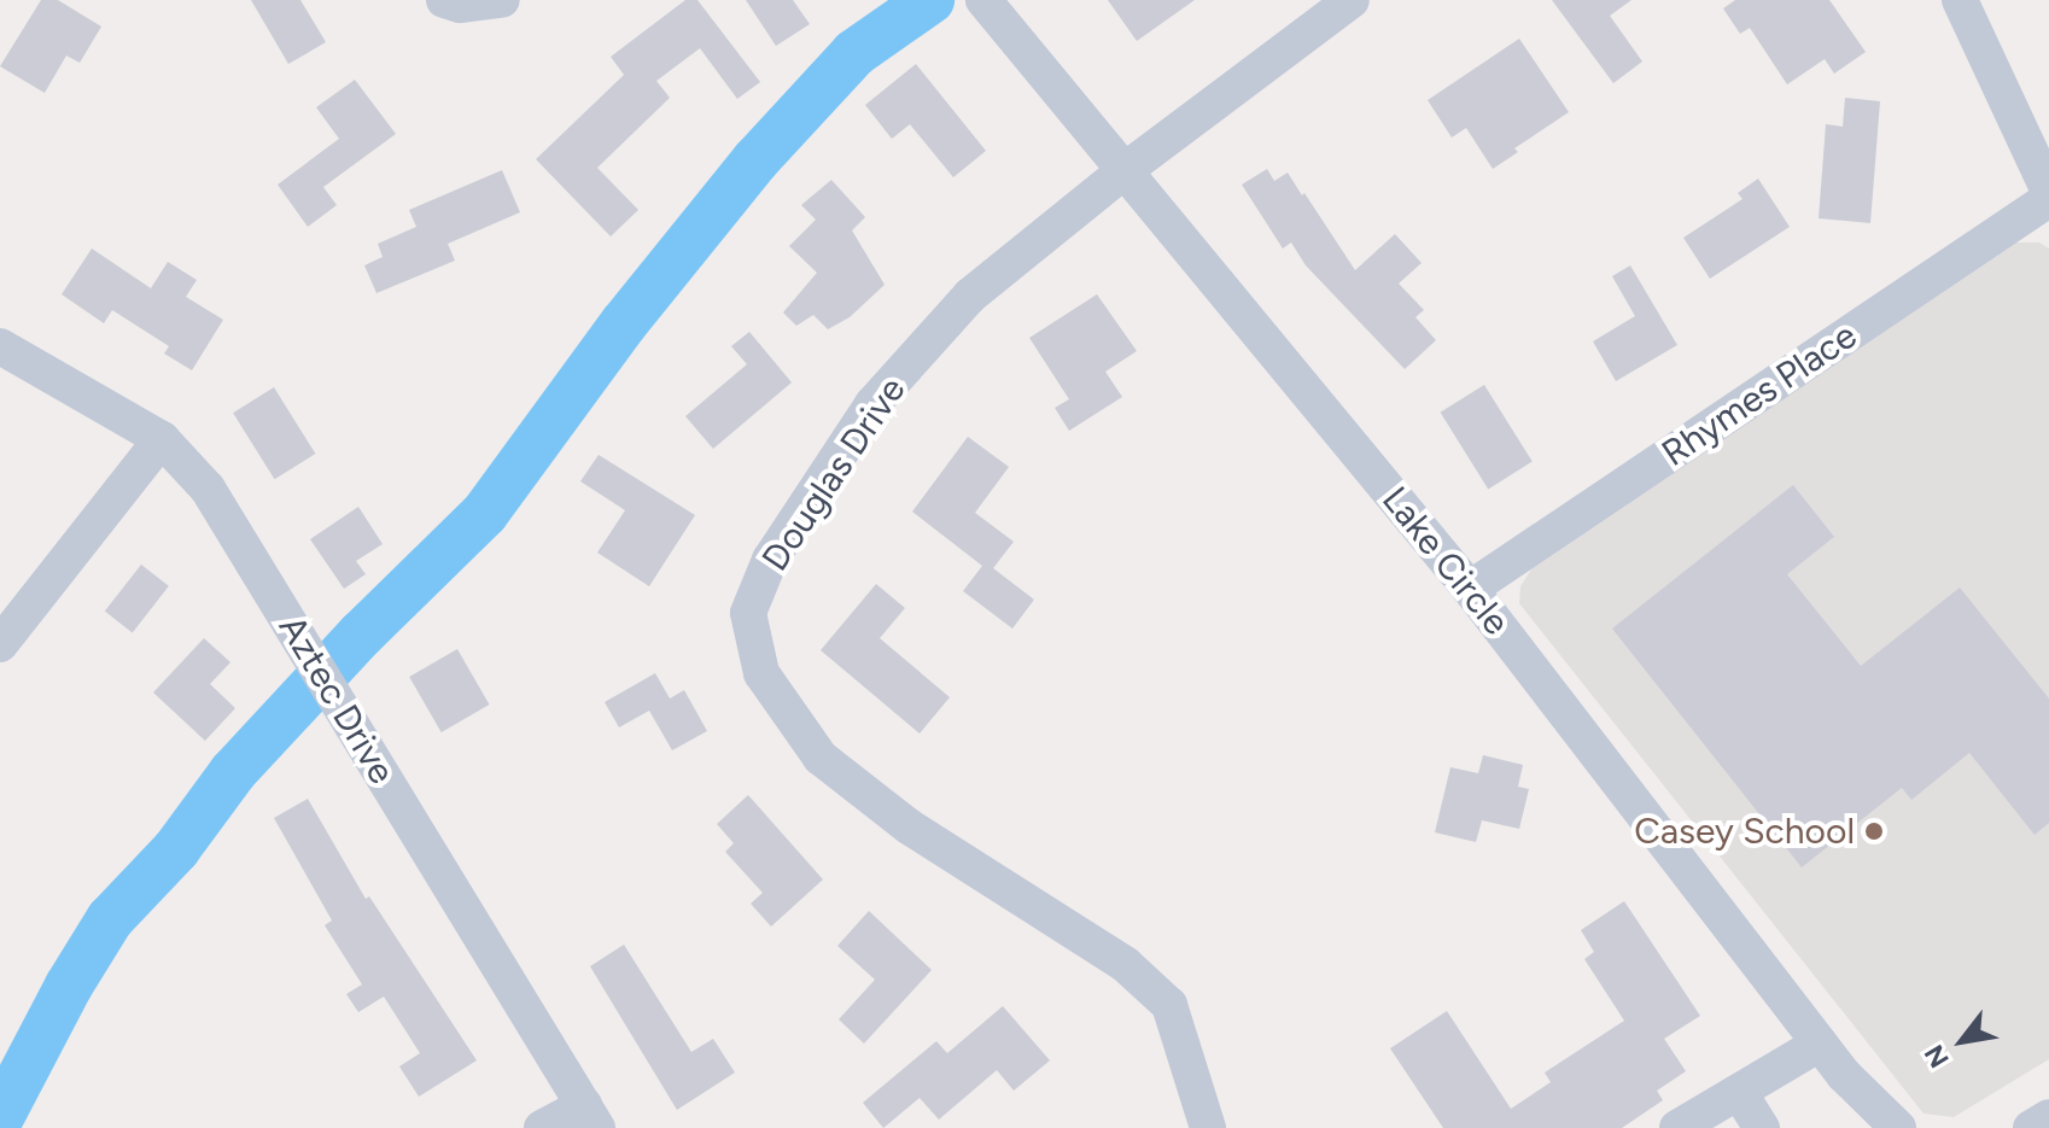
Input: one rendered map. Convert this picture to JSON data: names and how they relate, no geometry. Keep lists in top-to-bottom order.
{
  "streets": {
    "street": [
      "Rhymes Place",
      "Douglas Drive",
      "Lake Circle",
      "Aztec Drive"
    ]
  },
  "crossings": [
    ["Rhymes Place", "Lake Circle"],
    ["Douglas Drive", "Lake Circle"]
  ],
  "places": ["Casey School"],
  "north": "bottom left"
}
